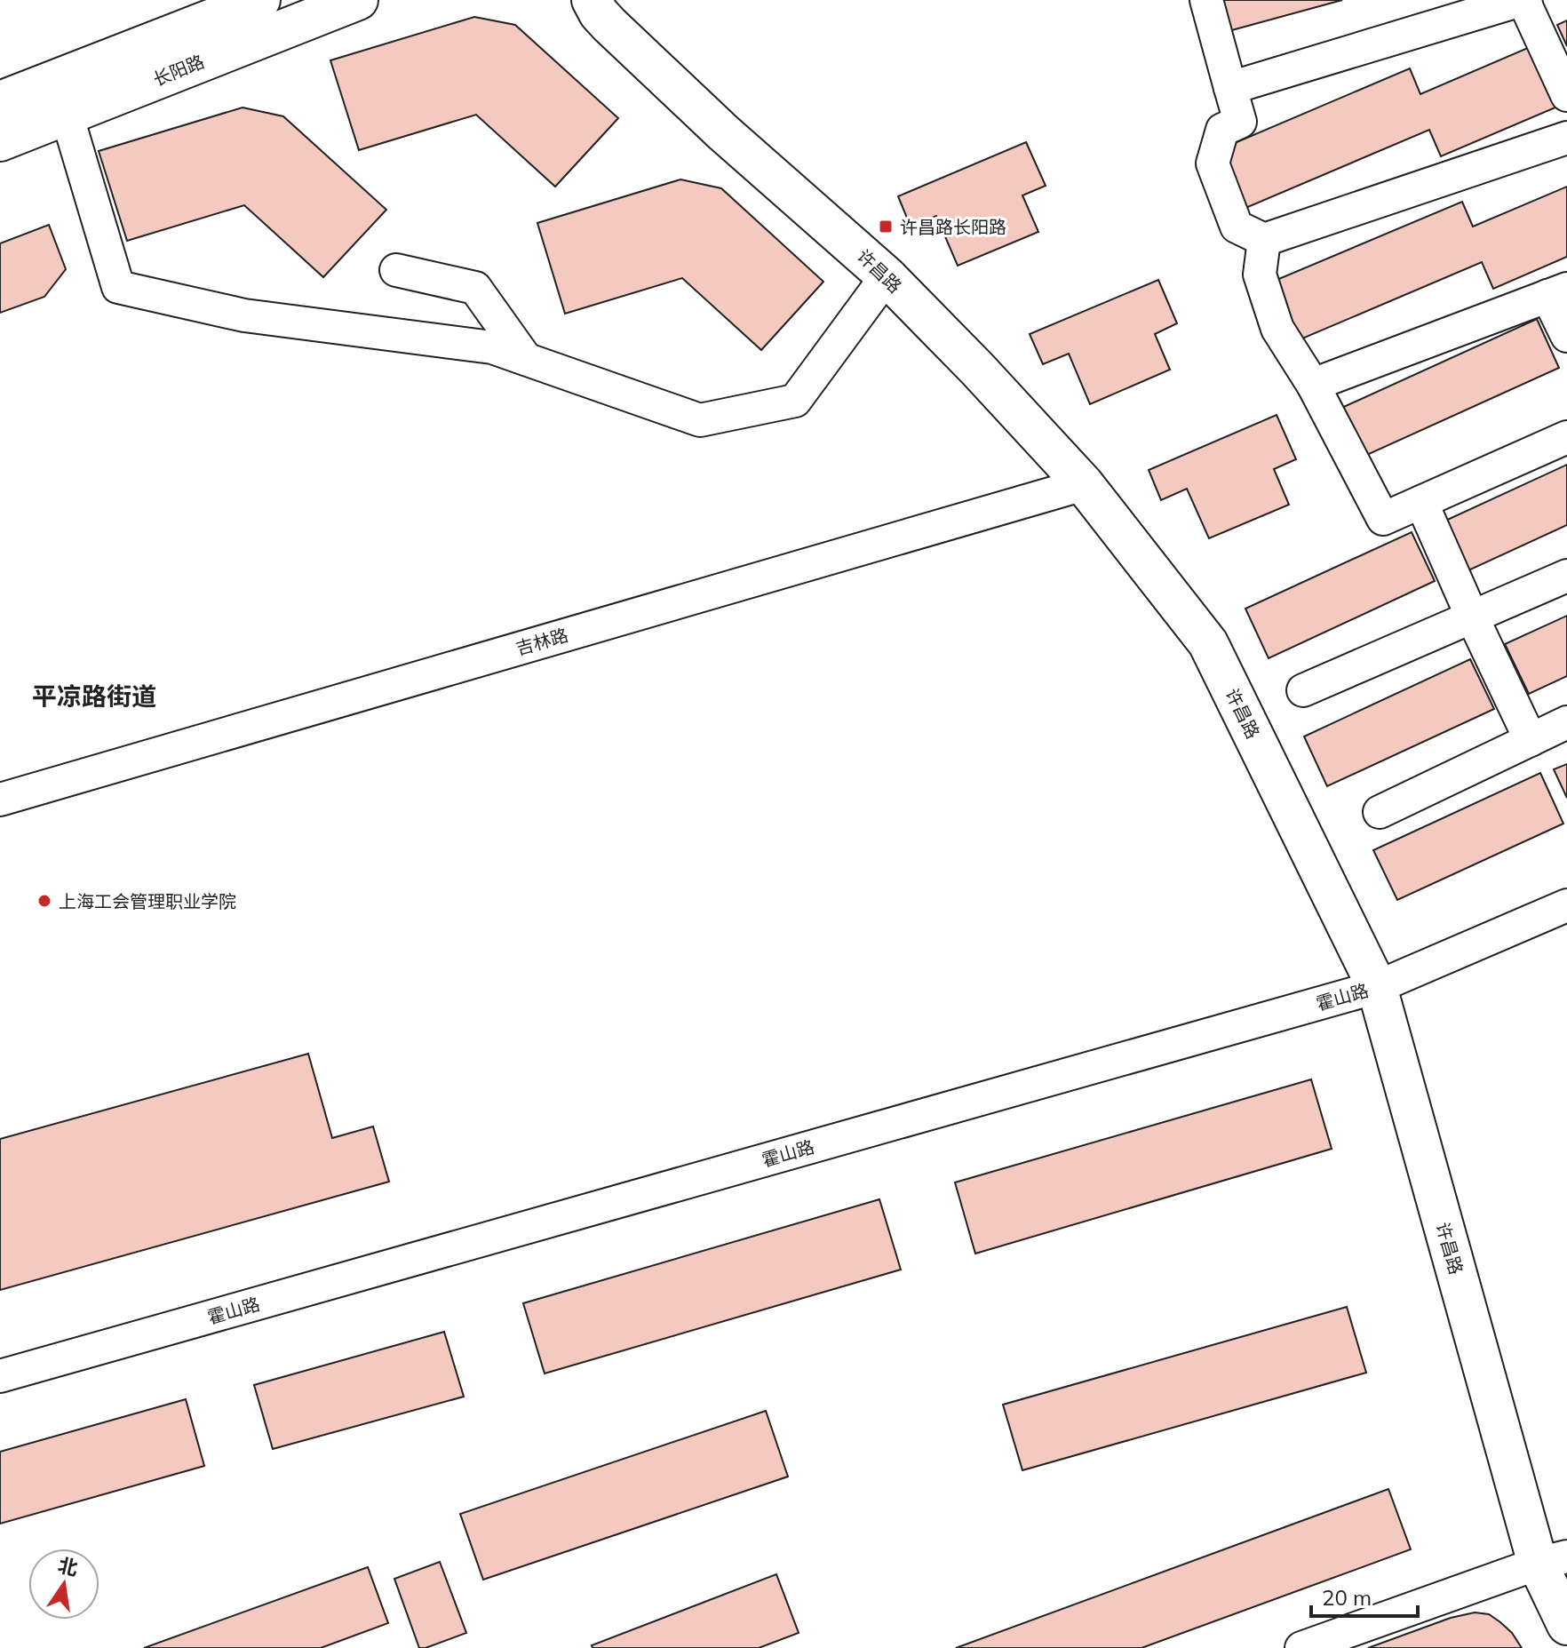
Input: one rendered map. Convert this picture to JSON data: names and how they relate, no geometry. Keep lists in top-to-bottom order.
{
  "streets": {
    "street": [
      "长阳路",
      "许昌路",
      "吉林路",
      "霍山路"
    ]
  },
  "crossings": [
    ["许昌路", "吉林路"],
    ["许昌路", "霍山路"]
  ],
  "districts": ["平凉路街道"],
  "places": {
    "transit": ["许昌路长阳路"],
    "other": ["上海工会管理职业学院"]
  },
  "scale_bar": "20 m",
  "north": "top"
}
